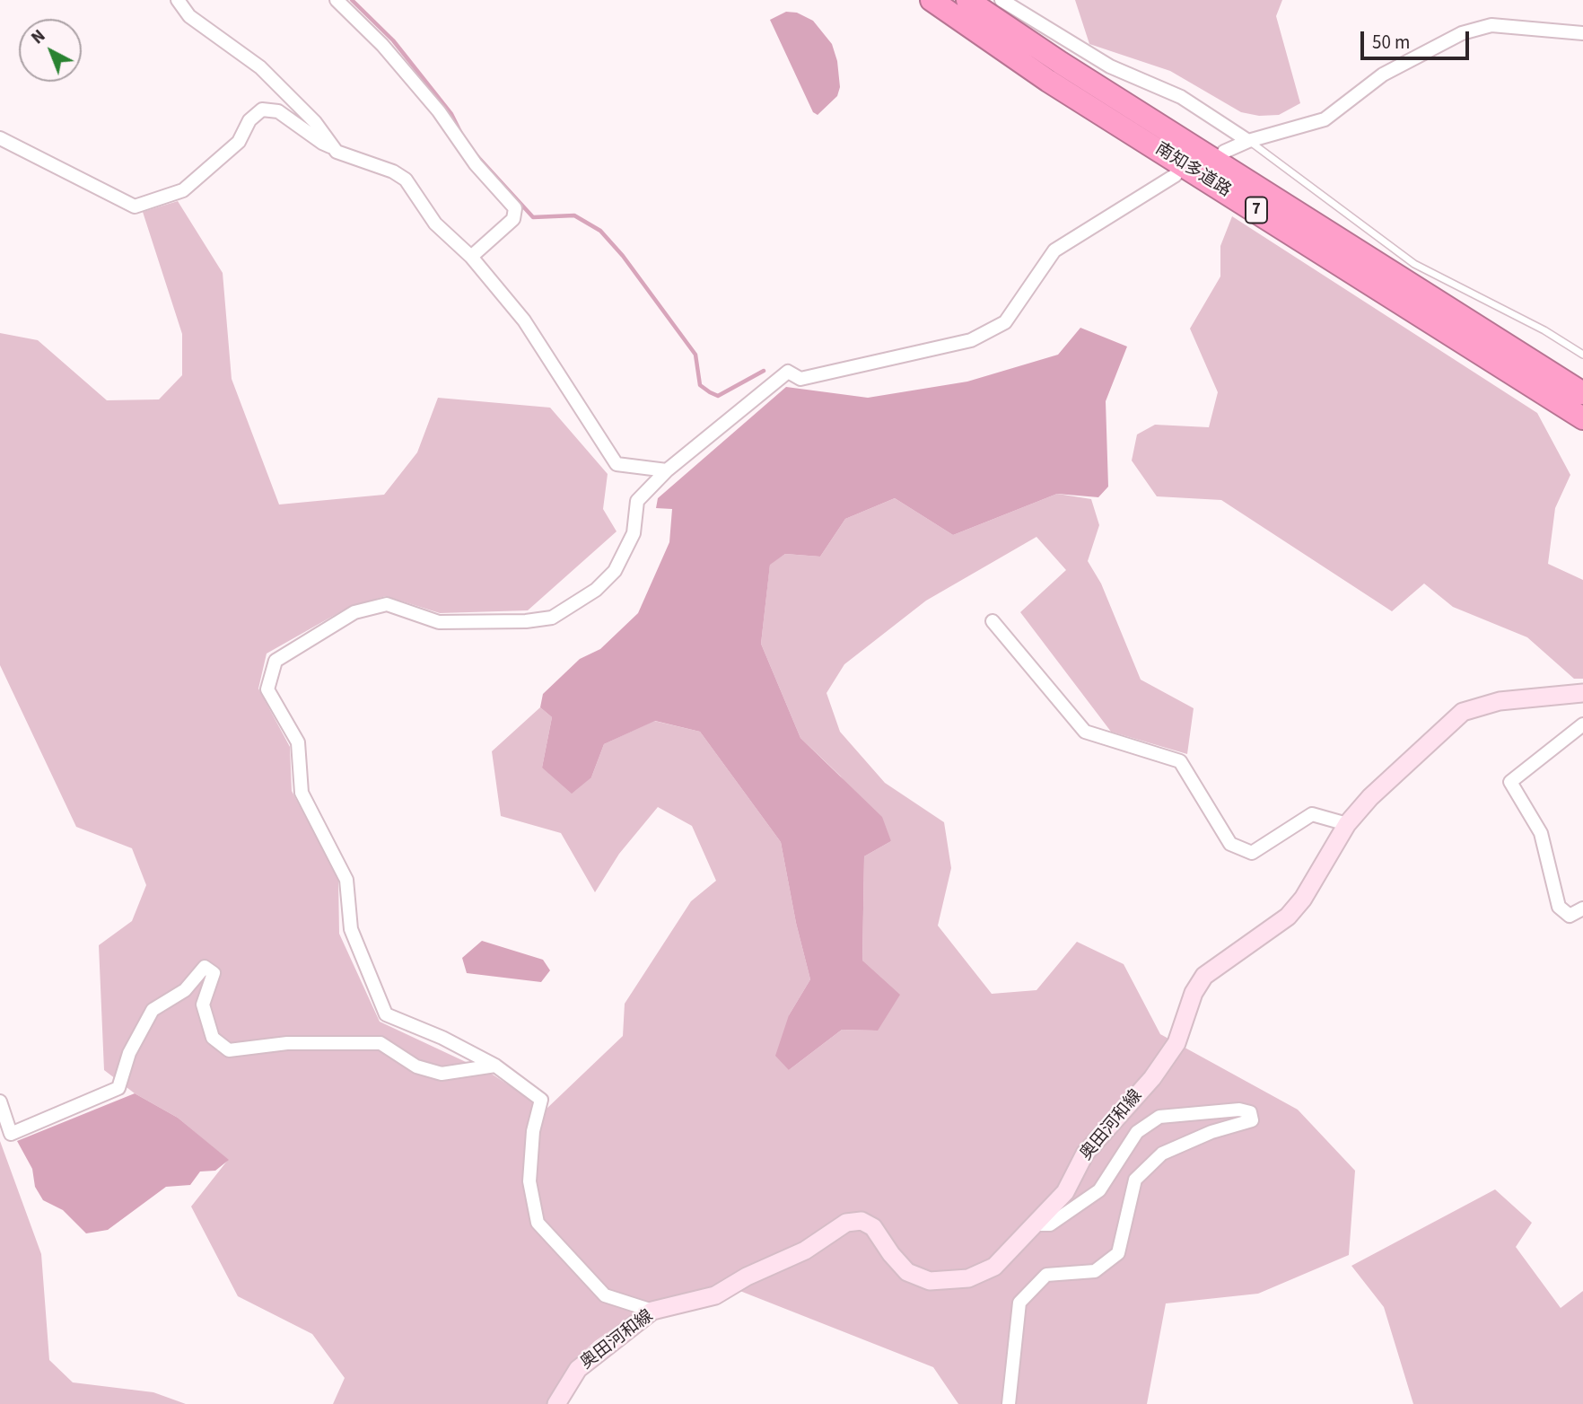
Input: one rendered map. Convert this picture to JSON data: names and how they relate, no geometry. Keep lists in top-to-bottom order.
{
  "streets": {
    "highway": ["南知多道路", "7"],
    "main road": ["奥田河和線"]
  },
  "scale_bar": "50 m",
  "north": "top left"
}
